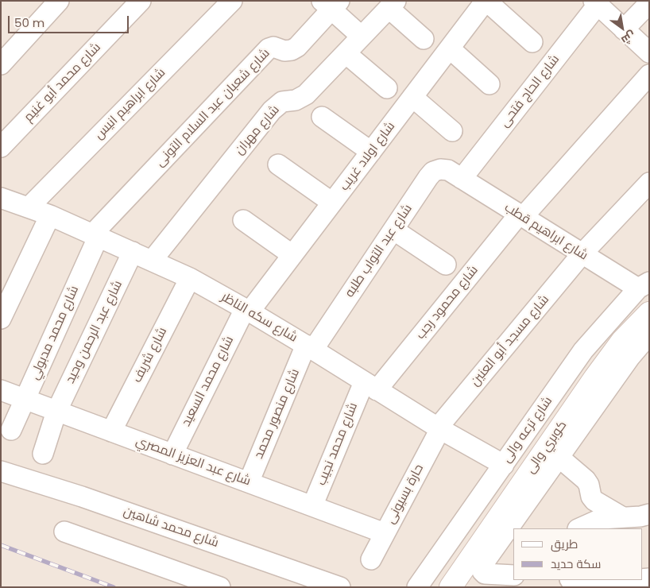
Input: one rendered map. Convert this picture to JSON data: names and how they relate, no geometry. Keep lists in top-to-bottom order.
{
  "streets": {
    "main road": ["كوبري والى"],
    "street": [
      "شارع محمد أبو غنيم",
      "شارع الحاج فتحى",
      "شارع ابراهيم انيس",
      "شارع شعبان عبد السلام التونى",
      "شارع مهران",
      "شارع اولاد غريب",
      "شارع ابراهيم قطب",
      "شارع عبد التواب طلبه",
      "شارع محمود رجب",
      "شارع سكه الناظر",
      "شارع عبد الرحمن وحيد",
      "شارع محمد مدبولي",
      "شارع مسجد أبو العنين",
      "شارع شريف",
      "شارع محمد السعيد",
      "شارع منصور محمد",
      "شارع ترعه والى",
      "شارع محمد نجيب",
      "شارع عبد العزيز المصري",
      "حارة بسيونى",
      "شارع محمد شاهين"
    ]
  },
  "crossings": [
    ["شارع الحاج فتحى", "شارع ابراهيم قطب"],
    ["شارع الحاج فتحى", "شارع عبد التواب طلبه"],
    ["شارع ابراهيم انيس", "شارع سكه الناظر"],
    ["شارع شعبان عبد السلام التونى", "شارع سكه الناظر"],
    ["شارع شعبان عبد السلام التونى", "شارع محمد مدبولي"],
    ["شارع مهران", "شارع سكه الناظر"],
    ["شارع اولاد غريب", "شارع سكه الناظر"],
    ["شارع اولاد غريب", "شارع محمد السعيد"],
    ["شارع ابراهيم قطب", "شارع عبد التواب طلبه"],
    ["شارع ابراهيم قطب", "شارع محمود رجب"],
    ["شارع ابراهيم قطب", "شارع مسجد أبو العنين"],
    ["شارع ابراهيم قطب", "شارع ترعه والى"],
    ["شارع عبد التواب طلبه", "شارع سكه الناظر"],
    ["شارع عبد التواب طلبه", "شارع منصور محمد"],
    ["شارع محمود رجب", "شارع سكه الناظر"],
    ["شارع محمود رجب", "شارع محمد نجيب"],
    ["شارع سكه الناظر", "شارع عبد الرحمن وحيد"],
    ["شارع سكه الناظر", "شارع محمد مدبولي"],
    ["شارع سكه الناظر", "شارع مسجد أبو العنين"],
    ["شارع سكه الناظر", "شارع شريف"],
    ["شارع سكه الناظر", "شارع محمد السعيد"],
    ["شارع سكه الناظر", "شارع منصور محمد"],
    ["شارع سكه الناظر", "شارع ترعه والى"],
    ["شارع سكه الناظر", "شارع محمد نجيب"],
    ["شارع سكه الناظر", "حارة بسيونى"],
    ["شارع عبد الرحمن وحيد", "شارع عبد العزيز المصري"],
    ["شارع محمد مدبولي", "شارع عبد العزيز المصري"],
    ["شارع مسجد أبو العنين", "حارة بسيونى"],
    ["شارع شريف", "شارع عبد العزيز المصري"],
    ["شارع محمد السعيد", "شارع عبد العزيز المصري"],
    ["شارع منصور محمد", "شارع عبد العزيز المصري"],
    ["شارع محمد نجيب", "شارع عبد العزيز المصري"],
    ["شارع عبد العزيز المصري", "حارة بسيونى"]
  ],
  "legend": ["طريق", "سكة حديد"],
  "scale_bar": "50 m",
  "north": "bottom right"
}
